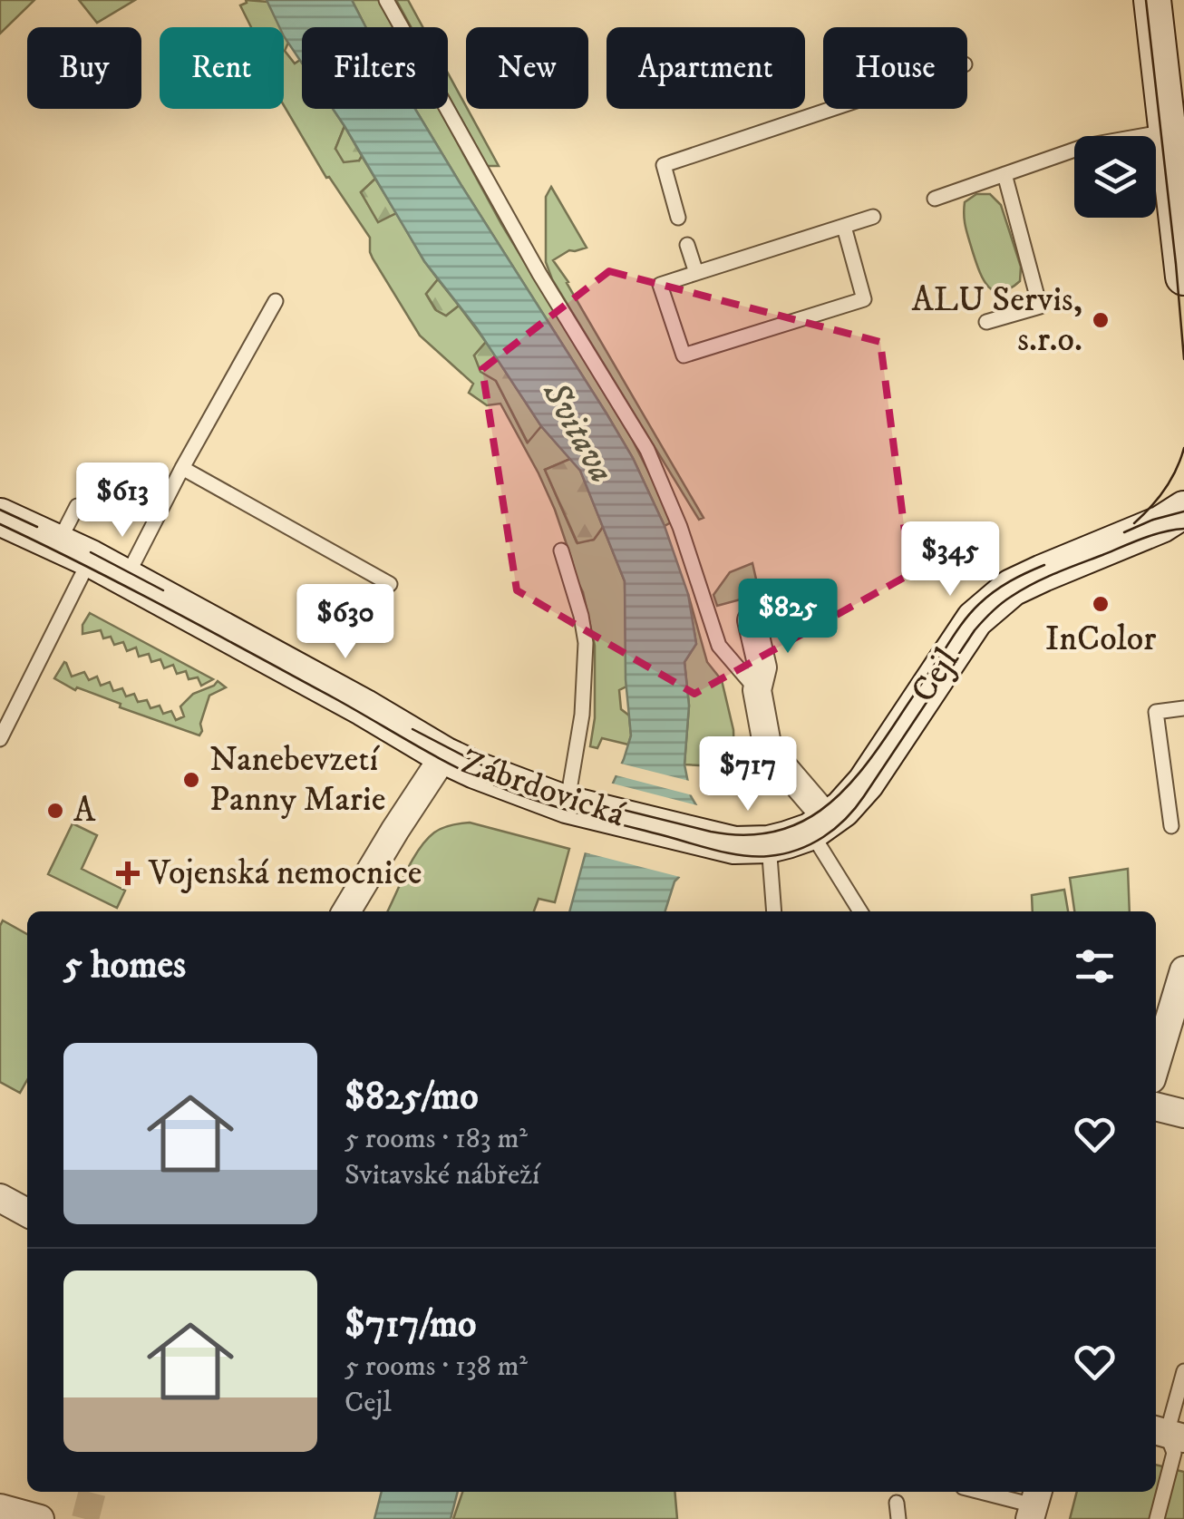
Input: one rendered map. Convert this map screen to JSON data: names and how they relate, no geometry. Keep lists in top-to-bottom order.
{
  "streets": {
    "street": ["Cejl", "Zábrdovická"]
  },
  "crossings": [
    ["Cejl", "Zábrdovická"]
  ],
  "water": ["Svitava"],
  "places": {
    "other": [
      "ALU Servis, s.r.o.",
      "InColor",
      "Nanebevzetí Panny Marie",
      "A"
    ],
    "health": ["Vojenská nemocnice"]
  },
  "page": {
    "chip": [
      "Buy",
      "Rent",
      "Filters",
      "New",
      "Apartment",
      "House"
    ],
    "price": [
      "$613",
      "$345",
      "$825",
      "$630",
      "$717"
    ],
    "heading": "5 homes",
    "list": [
      {
        "name": "$825/mo",
        "note": "5 rooms · 183 m² · Svitavské nábřeží"
      },
      {
        "name": "$717/mo",
        "note": "5 rooms · 138 m² · Cejl"
      }
    ]
  }
}
